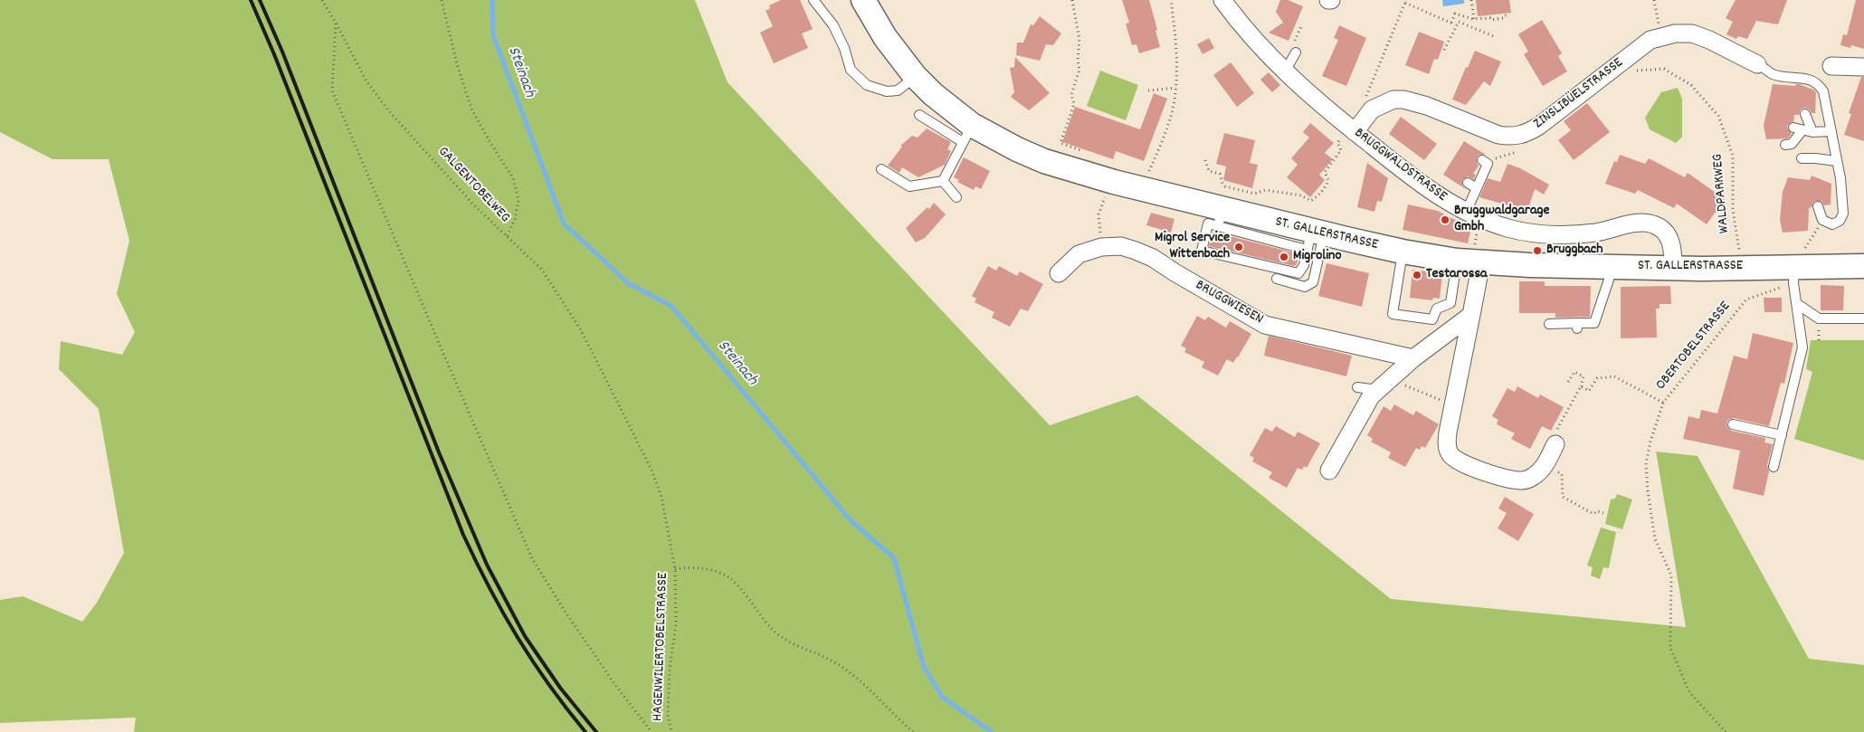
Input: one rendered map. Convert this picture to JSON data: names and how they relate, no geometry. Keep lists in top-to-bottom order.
{
  "streets": {
    "main road": ["ST. GALLERSTRASSE"],
    "street": ["ZINSLIBÜELSTRASSE", "BRUGGWALDSTRASSE", "BRUGGWIESEN"],
    "path": [
      "GALGENTOBELWEG",
      "WALDPARKWEG",
      "OBERTOBELSTRASSE",
      "HAGENWILERTOBELSTRASSE"
    ]
  },
  "crossings": [
    ["ZINSLIBÜELSTRASSE", "BRUGGWALDSTRASSE"],
    ["ZINSLIBÜELSTRASSE", "WALDPARKWEG"],
    ["BRUGGWALDSTRASSE", "ST. GALLERSTRASSE"],
    ["GALGENTOBELWEG", "HAGENWILERTOBELSTRASSE"],
    ["ST. GALLERSTRASSE", "OBERTOBELSTRASSE"]
  ],
  "water": ["Steinach"],
  "places": [
    "Bruggwaldgarage Gmbh",
    "Migrol Service Wittenbach",
    "Bruggbach",
    "Migrolino",
    "Testarossa"
  ]
}
